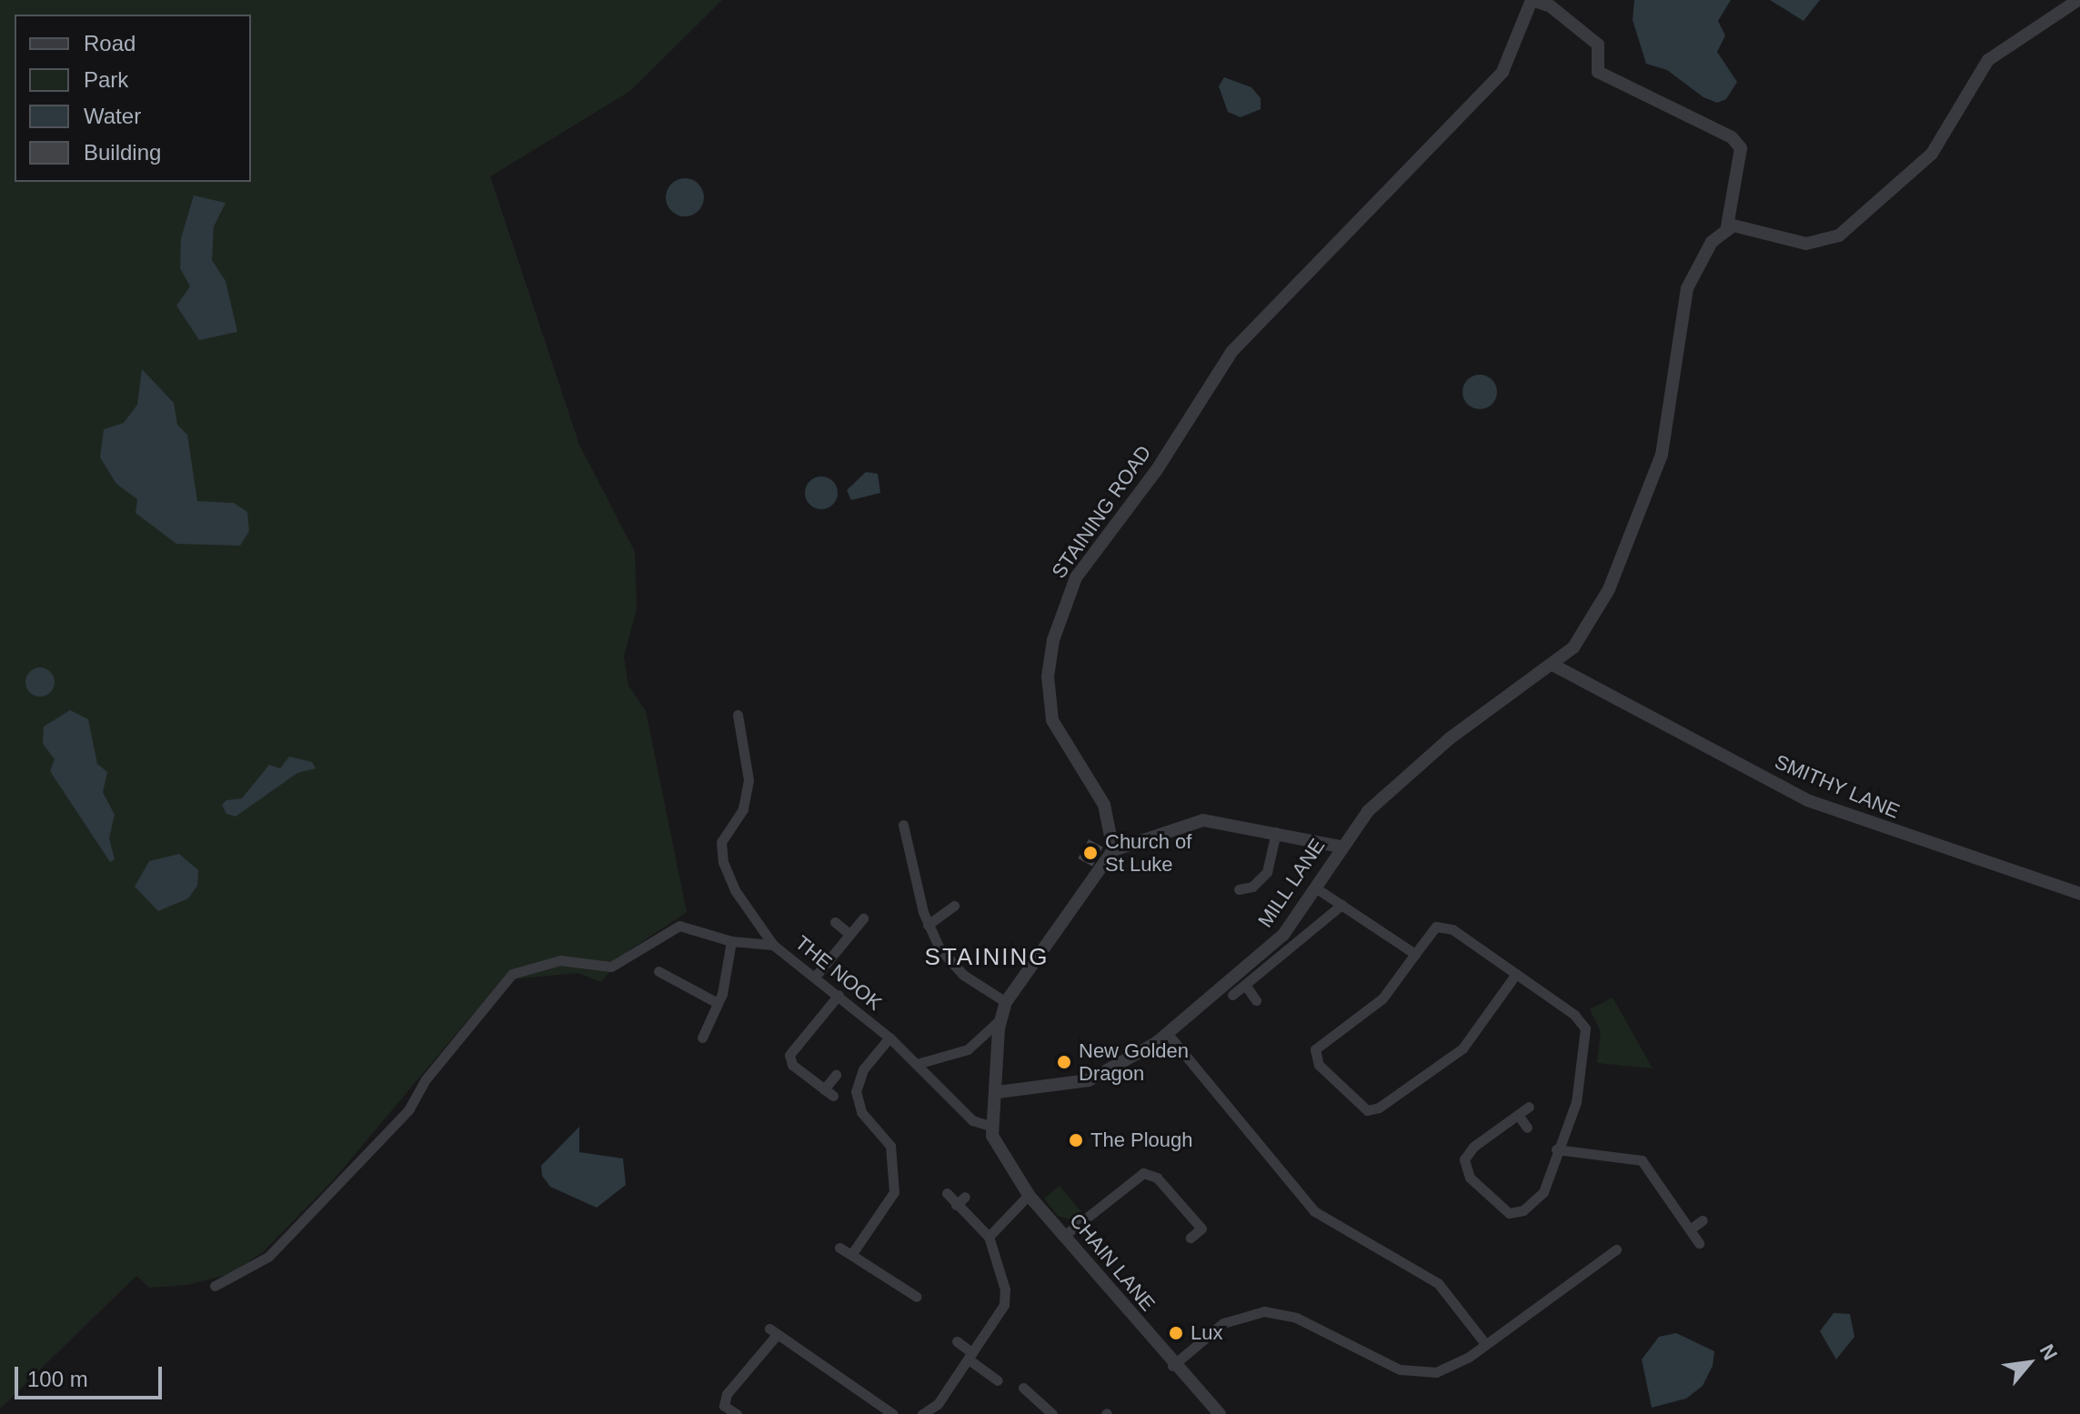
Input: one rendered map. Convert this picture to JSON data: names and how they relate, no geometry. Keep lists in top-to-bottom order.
{
  "streets": {
    "street": [
      "STAINING ROAD",
      "SMITHY LANE",
      "MILL LANE",
      "THE NOOK",
      "CHAIN LANE"
    ]
  },
  "crossings": [
    ["SMITHY LANE", "MILL LANE"],
    ["THE NOOK", "CHAIN LANE"]
  ],
  "districts": ["STAINING"],
  "places": [
    "Church of St Luke",
    "New Golden Dragon",
    "The Plough",
    "Lux"
  ],
  "legend": [
    "Road",
    "Park",
    "Water",
    "Building"
  ],
  "scale_bar": "100 m",
  "north": "top right"
}
